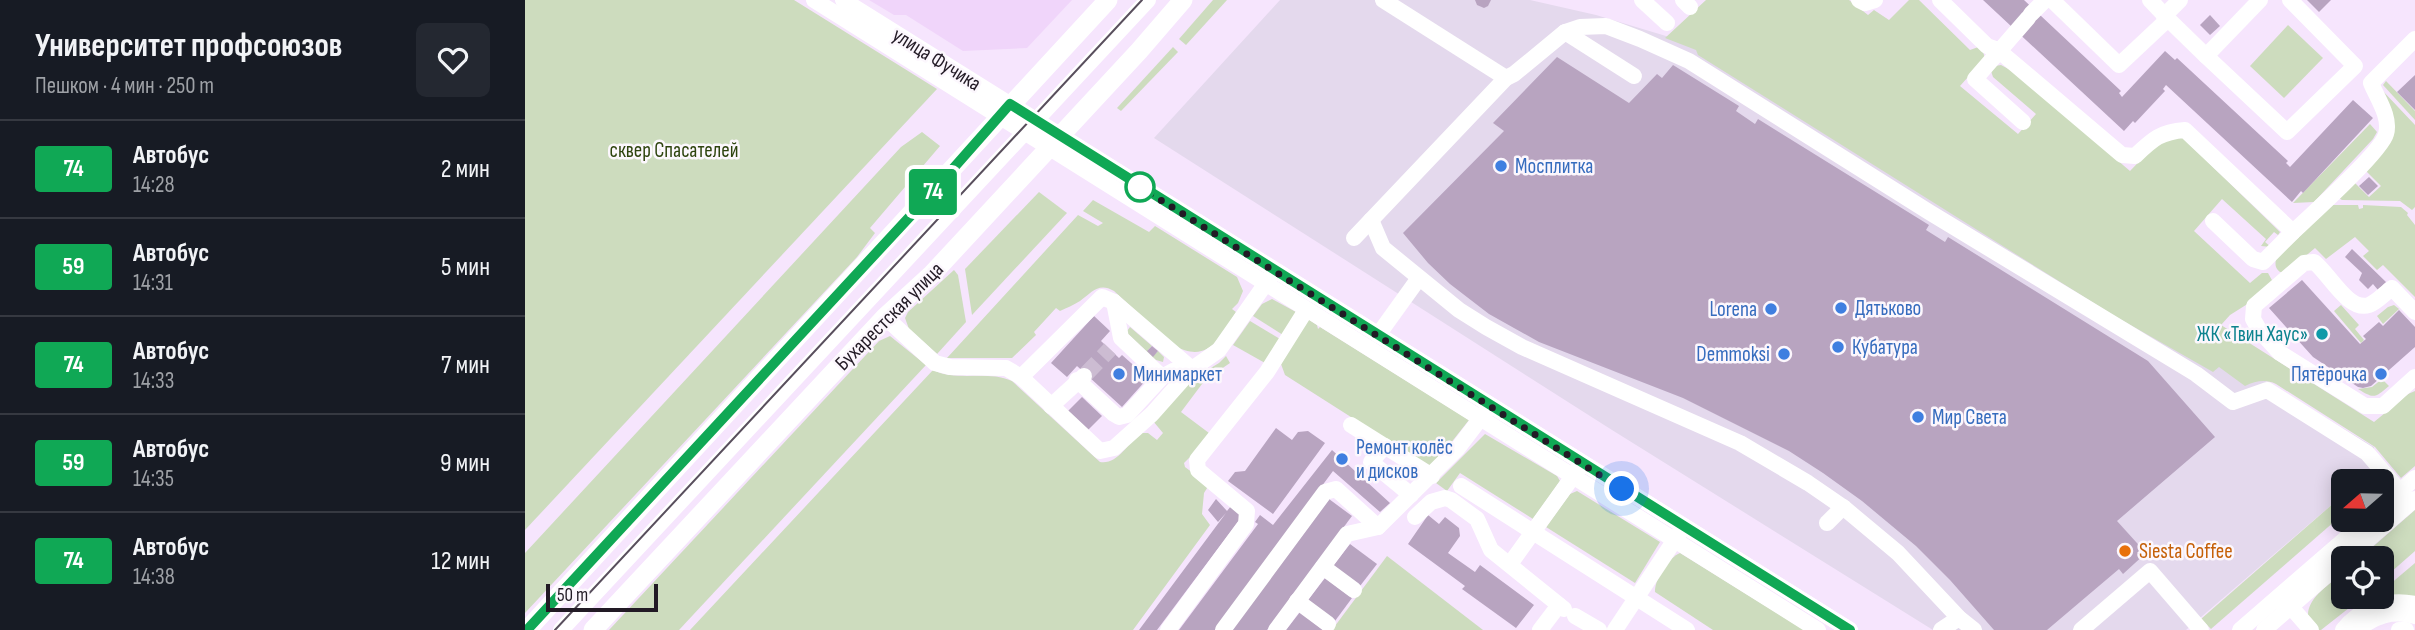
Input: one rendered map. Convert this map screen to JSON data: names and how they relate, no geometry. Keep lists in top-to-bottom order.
{
  "streets": {
    "main road": ["Бухарестская улица"],
    "street": ["улица Фучика"]
  },
  "crossings": [
    ["улица Фучика", "Бухарестская улица"]
  ],
  "parks": ["cквер Спасателей"],
  "places": [
    "Мосплитка",
    "Дятьково",
    "Lorena",
    "ЖК «Твин Хаус»",
    "Кубатура",
    "Demmoksi",
    "Минимаркет",
    "Пятёрочка",
    "Мир Света",
    "Ремонт колёс и дисков",
    "Siesta Coffee"
  ],
  "lines": ["bus line 74"],
  "scale_bar": "50 m",
  "north": "left",
  "page": {
    "heading": ["Университет профсоюзов", "Пешком · 4 мин · 250 m"],
    "on_map": "74",
    "list": [
      {
        "mark": "74",
        "name": "Автобус",
        "note": "14:28",
        "value": "2 мин"
      },
      {
        "mark": "59",
        "name": "Автобус",
        "note": "14:31",
        "value": "5 мин"
      },
      {
        "mark": "74",
        "name": "Автобус",
        "note": "14:33",
        "value": "7 мин"
      },
      {
        "mark": "59",
        "name": "Автобус",
        "note": "14:35",
        "value": "9 мин"
      },
      {
        "mark": "74",
        "name": "Автобус",
        "note": "14:38",
        "value": "12 мин"
      }
    ],
    "scale": "50 m"
  }
}
